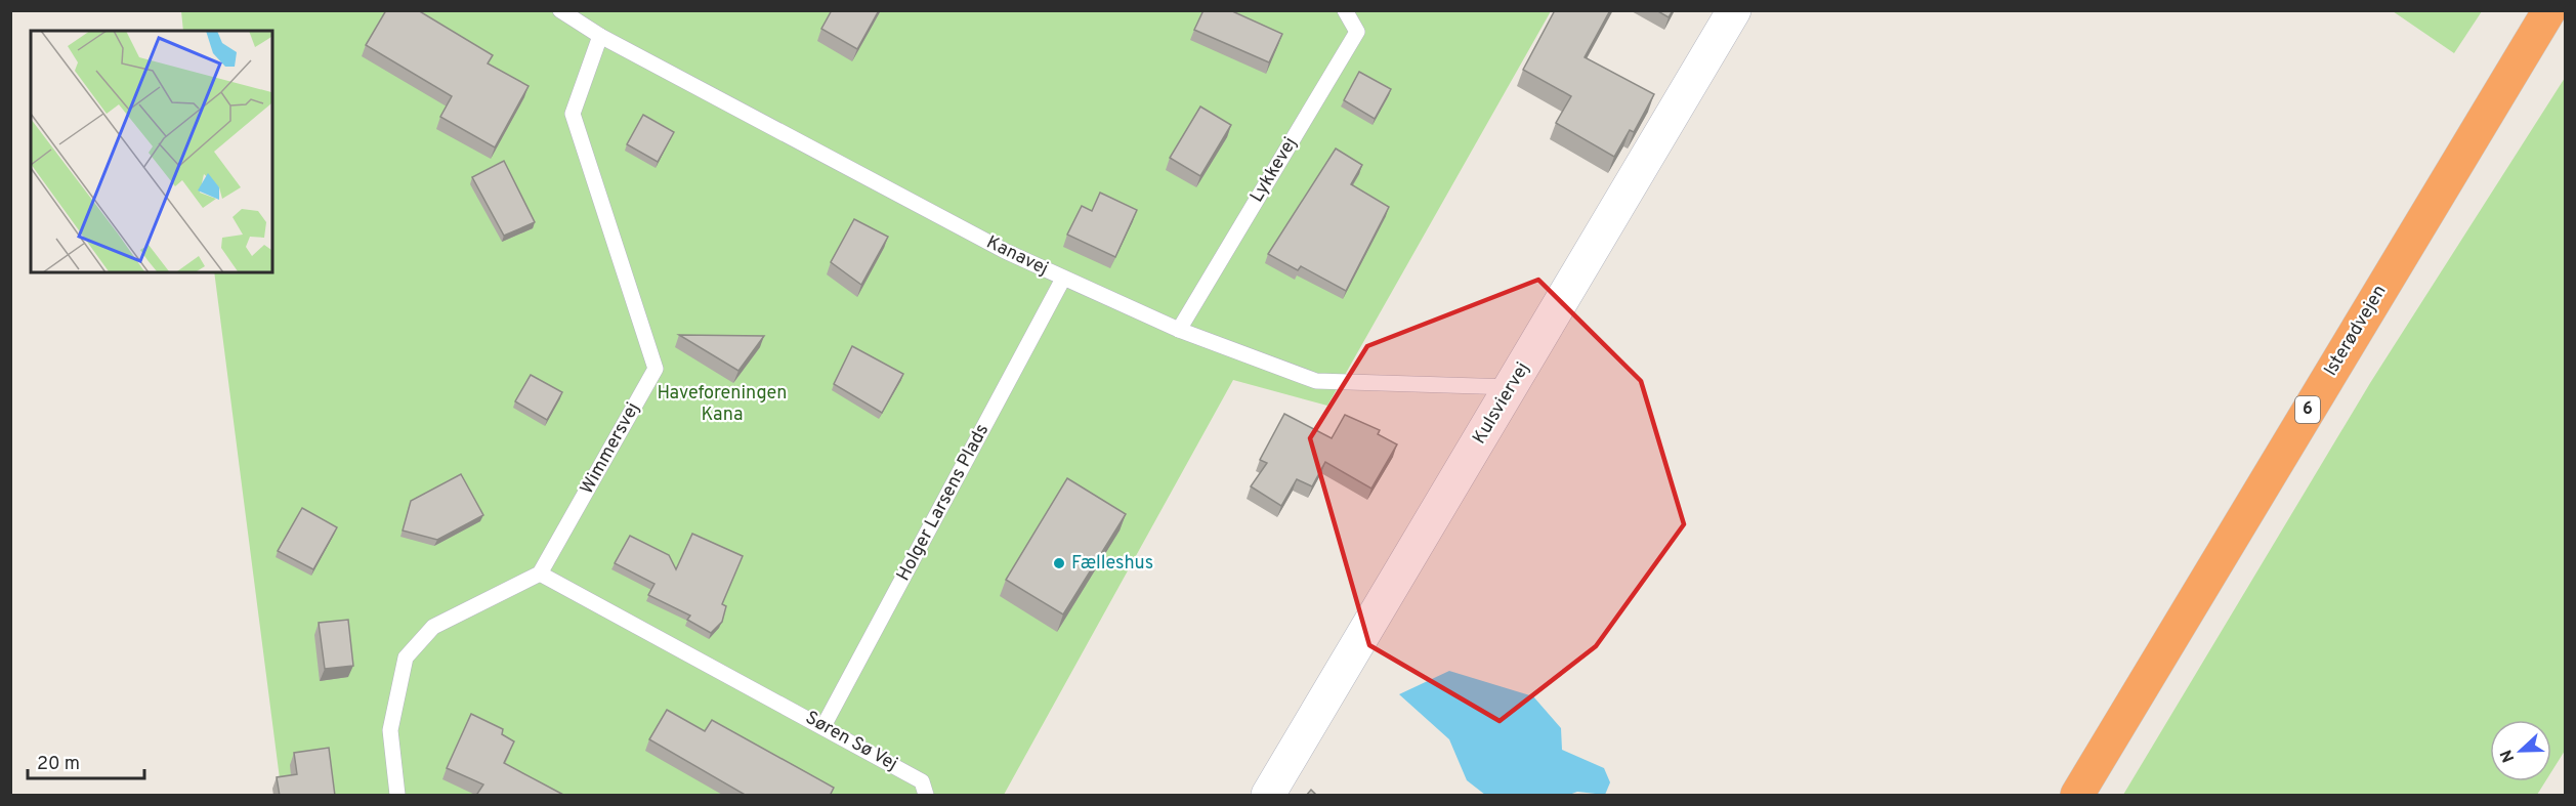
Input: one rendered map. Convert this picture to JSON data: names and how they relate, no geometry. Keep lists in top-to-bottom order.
{
  "streets": {
    "highway": ["Isterødvejen", "6"],
    "street": ["Kulsviervej"],
    "lane": [
      "Lykkevej",
      "Kanavej",
      "Wimmersvej",
      "Holger Larsens Plads",
      "Søren Sø Vej"
    ]
  },
  "crossings": [
    ["Lykkevej", "Kanavej"],
    ["Kanavej", "Kulsviervej"],
    ["Kanavej", "Wimmersvej"],
    ["Kanavej", "Holger Larsens Plads"],
    ["Wimmersvej", "Søren Sø Vej"],
    ["Holger Larsens Plads", "Søren Sø Vej"]
  ],
  "parks": ["Haveforeningen Kana"],
  "places": ["Fælleshus"],
  "scale_bar": "20 m",
  "north": "left"
}
